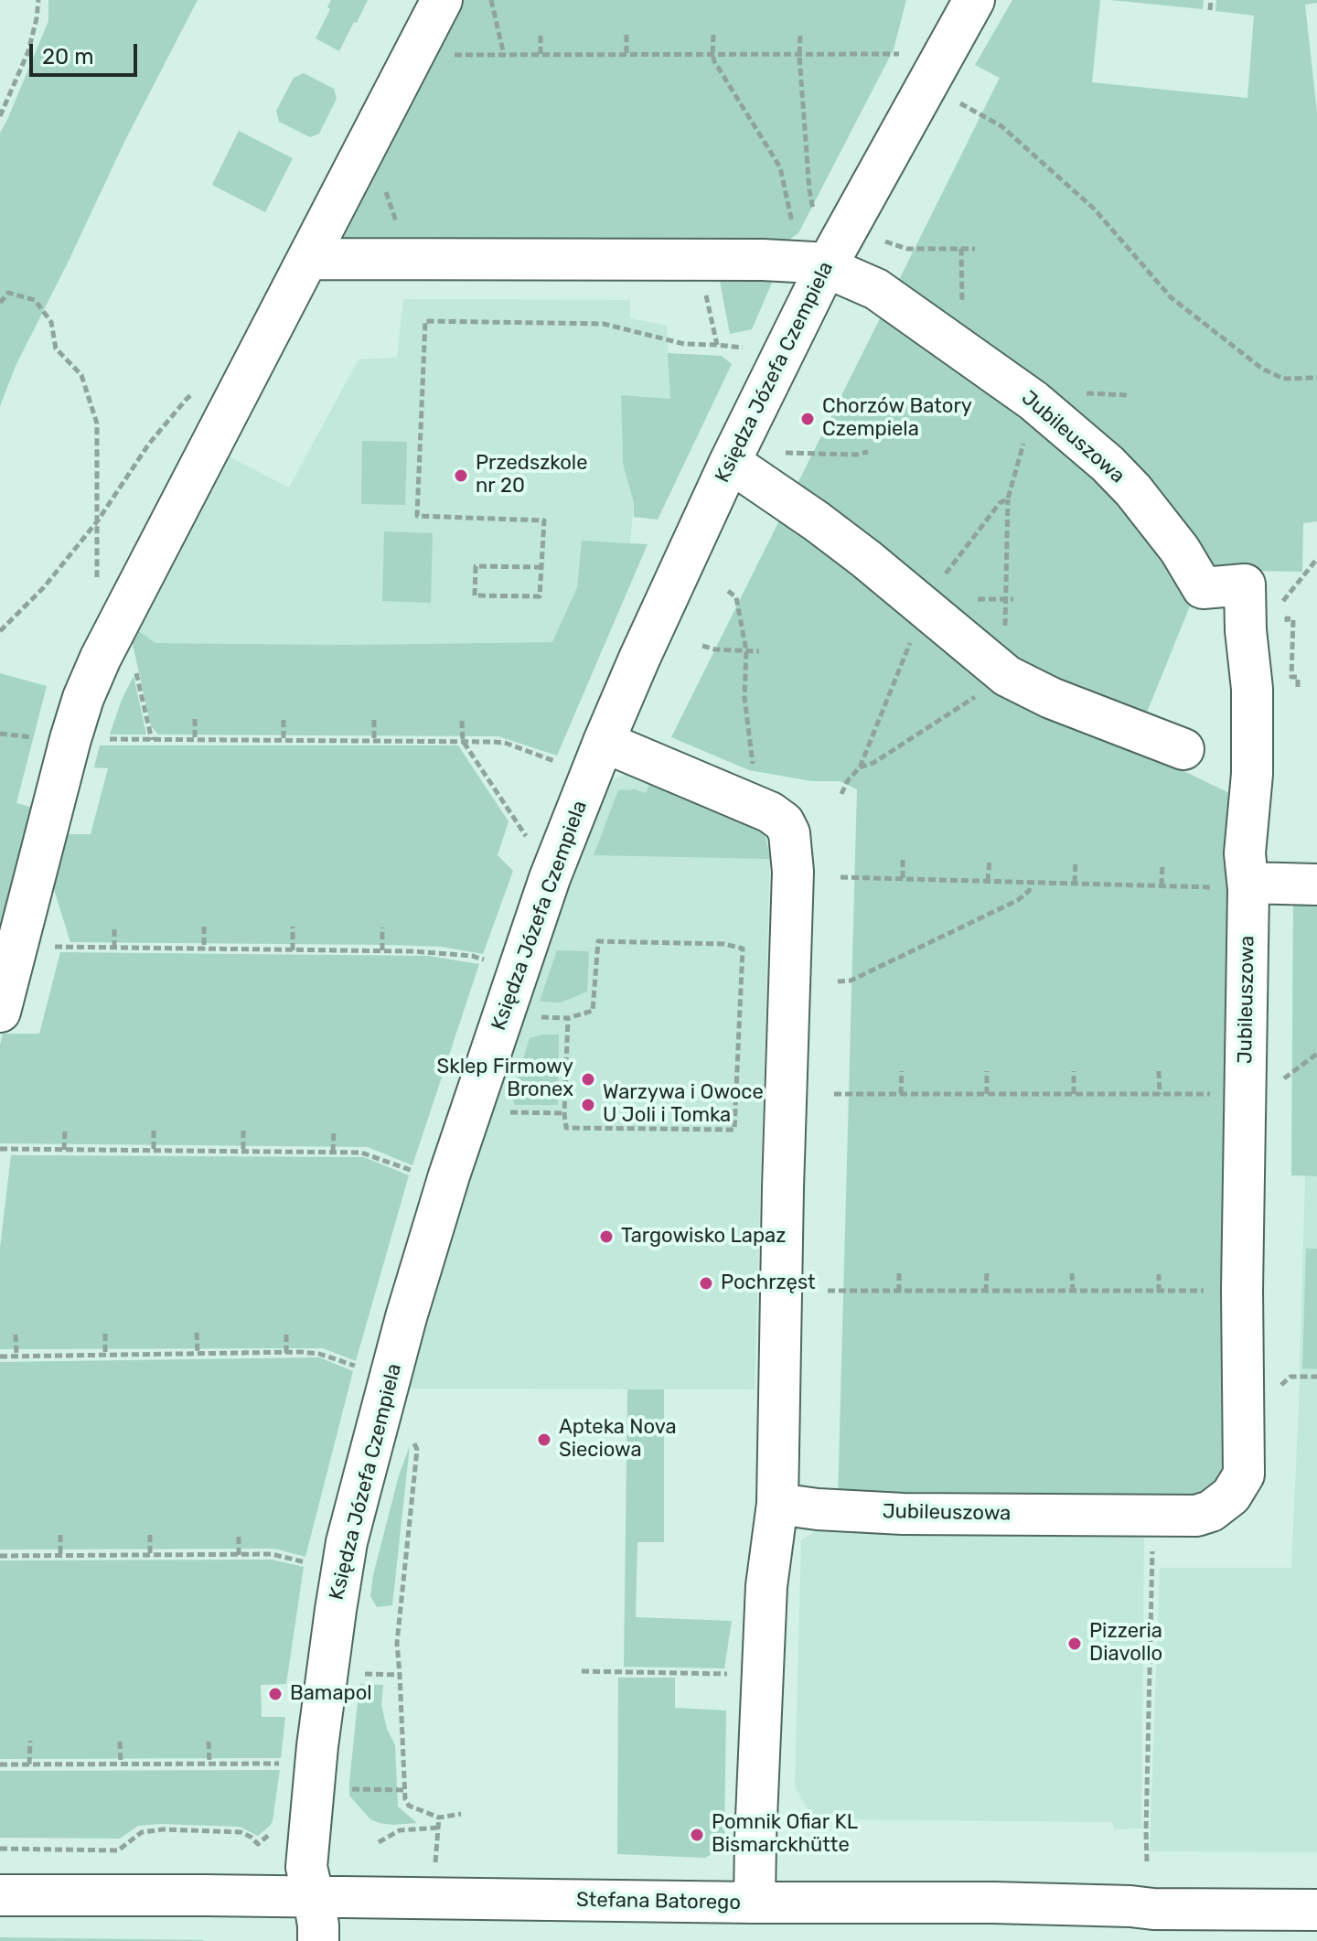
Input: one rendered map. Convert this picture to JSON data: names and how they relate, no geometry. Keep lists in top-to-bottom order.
{
  "streets": {
    "street": ["Księdza Józefa Czempiela", "Jubileuszowa", "Stefana Batorego"]
  },
  "crossings": [
    ["Księdza Józefa Czempiela", "Jubileuszowa"],
    ["Księdza Józefa Czempiela", "Stefana Batorego"]
  ],
  "places": [
    "Chorzów Batory Czempiela",
    "Przedszkole nr 20",
    "Sklep Firmowy Bronex",
    "Warzywa i Owoce U Joli i Tomka",
    "Targowisko Lapaz",
    "Pochrzęst",
    "Apteka Nova Sieciowa",
    "Pizzeria Diavollo",
    "Bamapol",
    "Pomnik Ofiar KL Bismarckhütte"
  ],
  "scale_bar": "20 m"
}
